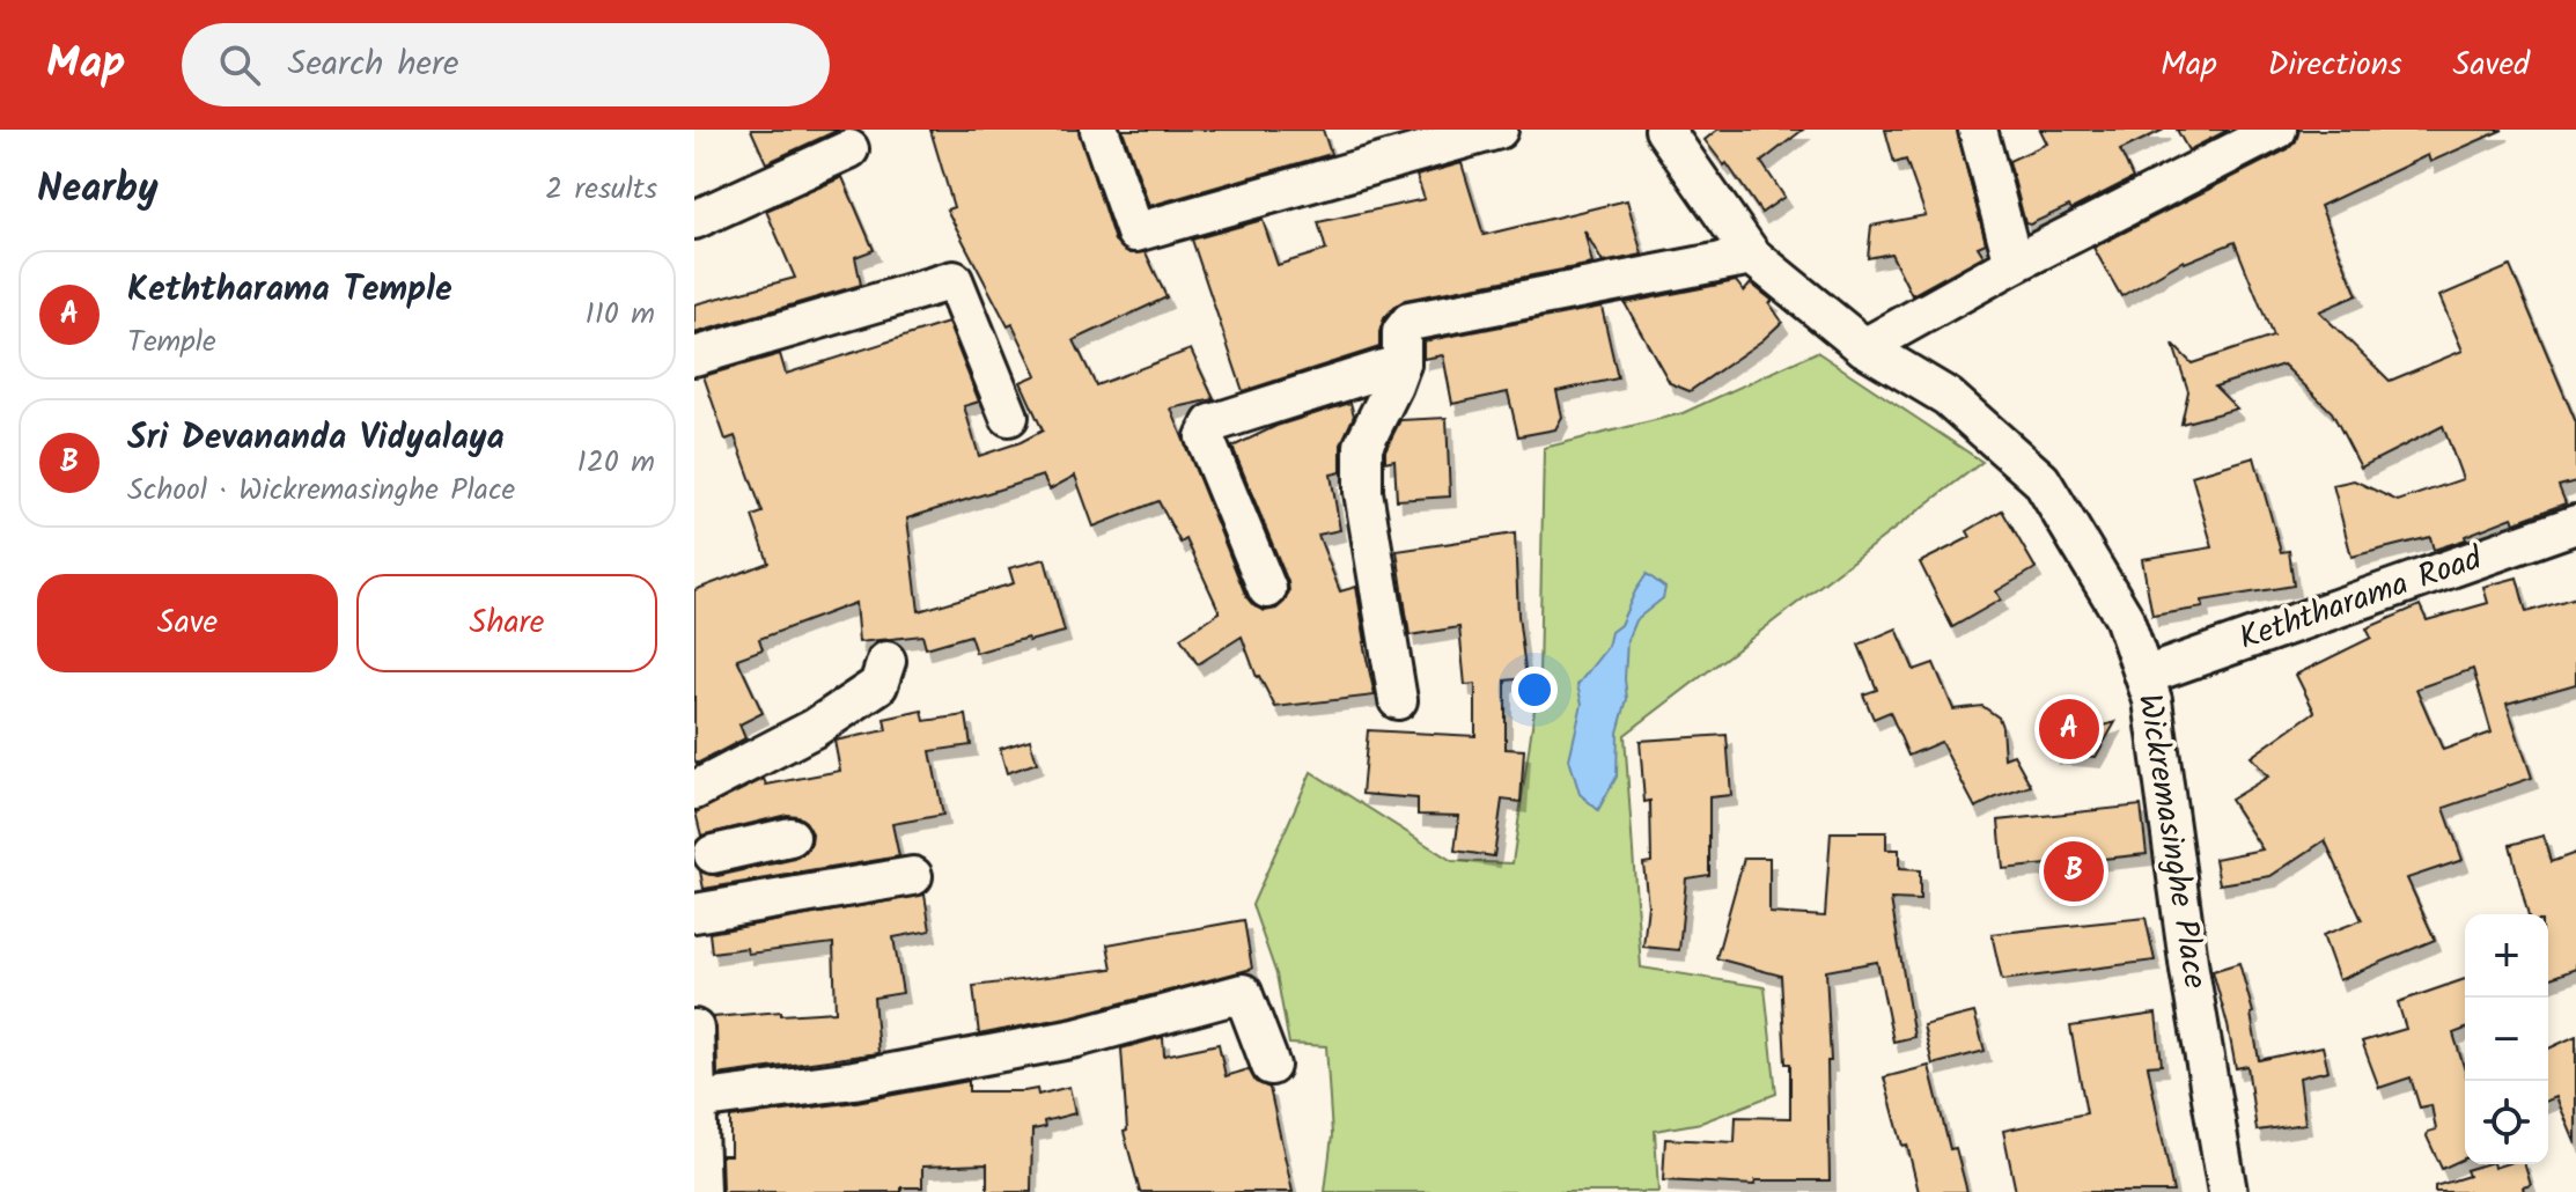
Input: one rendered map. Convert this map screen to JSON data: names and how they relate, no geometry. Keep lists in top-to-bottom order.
{
  "streets": {
    "street": ["Keththarama Road", "Wickremasinghe Place"]
  },
  "crossings": [
    ["Keththarama Road", "Wickremasinghe Place"]
  ],
  "page": {
    "header": "Map",
    "search": "Search here",
    "nav": ["Map", "Directions", "Saved"],
    "heading": ["Nearby", "2 results"],
    "list": [
      {
        "mark": "A",
        "name": "Keththarama Temple",
        "note": "Temple",
        "value": "110 m"
      },
      {
        "mark": "B",
        "name": "Sri Devananda Vidyalaya",
        "note": "School · Wickremasinghe Place",
        "value": "120 m"
      }
    ],
    "buttons": ["Save", "Share"],
    "pins": ["A", "B"],
    "map_buttons": ["+", "−"]
  }
}
